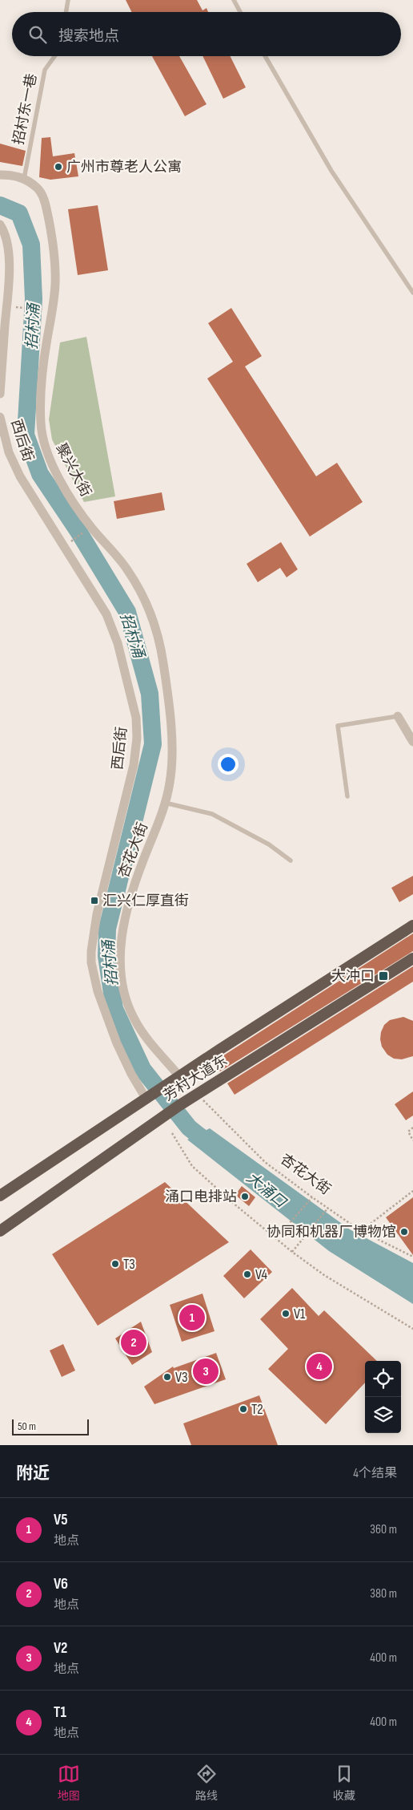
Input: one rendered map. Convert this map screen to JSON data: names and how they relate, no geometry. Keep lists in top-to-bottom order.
{
  "streets": {
    "highway": ["芳村大道东"],
    "street": ["西后街", "聚兴大街", "杏花大街"],
    "lane": ["招村东一巷"]
  },
  "crossings": [
    ["招村东一巷", "聚兴大街"],
    ["西后街", "芳村大道东"],
    ["聚兴大街", "杏花大街"],
    ["杏花大街", "芳村大道东"]
  ],
  "water": ["招村涌", "大涌口"],
  "places": {
    "other": [
      "广州市尊老人公寓",
      "涌口电排站",
      "协同和机器厂博物馆",
      "T3",
      "V4",
      "V1",
      "V3",
      "T2"
    ],
    "transit": ["汇兴仁厚直街", "大冲口"]
  },
  "scale_bar": "50 m",
  "page": {
    "search": "搜索地点",
    "pins": [
      "1",
      "2",
      "4",
      "3"
    ],
    "scale": "50 m",
    "heading": ["附近", "4个结果"],
    "list": [
      {
        "mark": "1",
        "name": "V5",
        "note": "地点",
        "value": "360 m"
      },
      {
        "mark": "2",
        "name": "V6",
        "note": "地点",
        "value": "380 m"
      },
      {
        "mark": "3",
        "name": "V2",
        "note": "地点",
        "value": "400 m"
      },
      {
        "mark": "4",
        "name": "T1",
        "note": "地点",
        "value": "400 m"
      }
    ],
    "nav": ["地图", "路线", "收藏"]
  }
}
